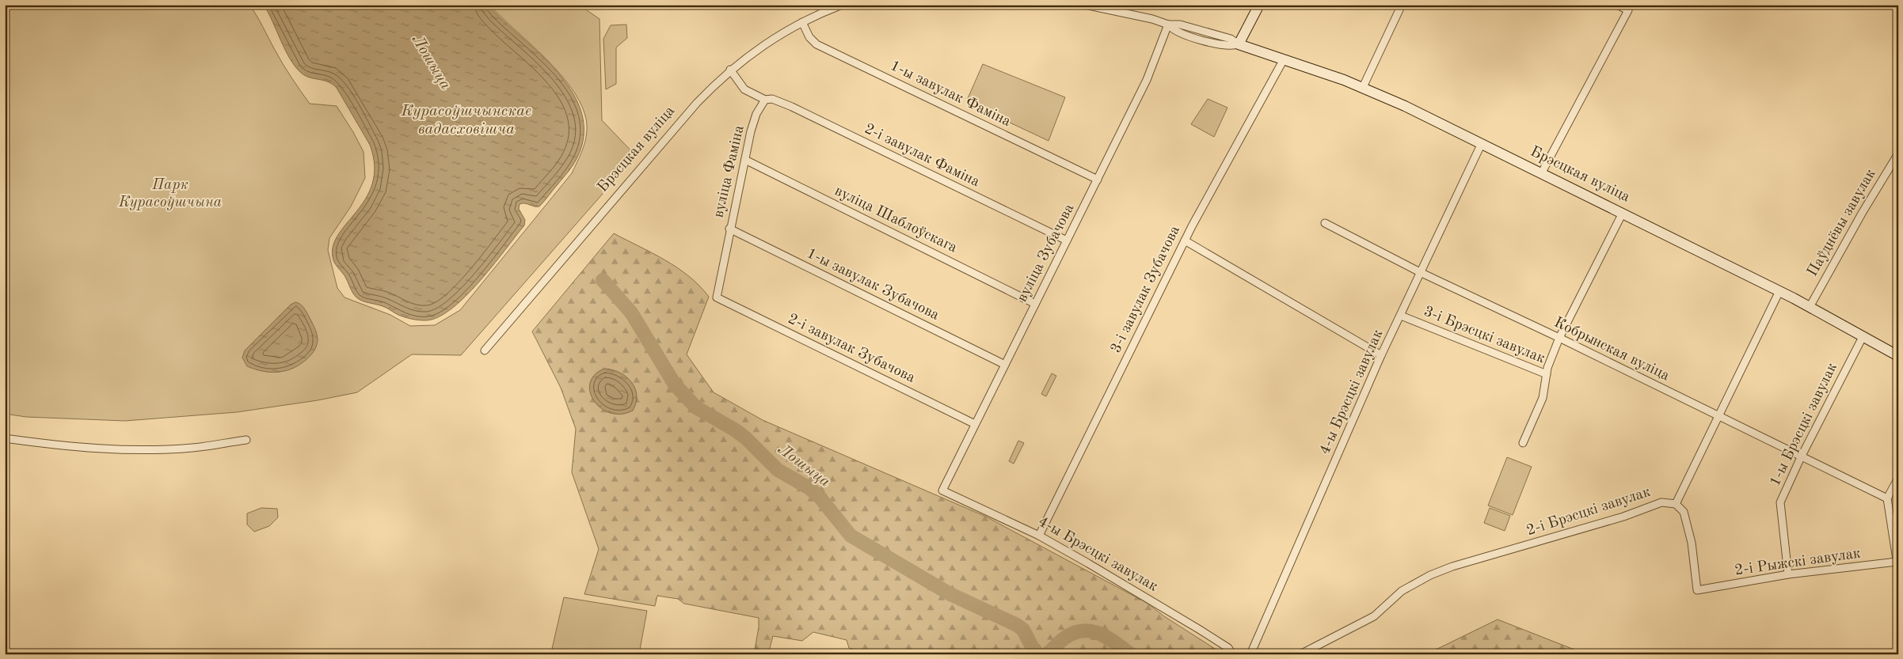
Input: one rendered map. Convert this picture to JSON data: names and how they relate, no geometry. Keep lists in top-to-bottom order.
{
  "streets": {
    "street": [
      "1-ы завулак Фаміна",
      "Брэсцкая вуліца",
      "2-і завулак Фаміна",
      "вуліца Фаміна",
      "вуліца Шаблоўскага",
      "Паўднёвы завулак",
      "вуліца Зубачова",
      "1-ы завулак Зубачова",
      "3-і завулак Зубачова",
      "3-і Брэсцкі завулак",
      "2-і завулак Зубачова",
      "Кобрынская вуліца",
      "4-ы Брэсцкі завулак",
      "1-ы Брэсцкі завулак",
      "2-і Брэсцкі завулак",
      "2-і Рыжскі завулак"
    ]
  },
  "crossings": [
    ["1-ы завулак Фаміна", "Брэсцкая вуліца"],
    ["1-ы завулак Фаміна", "вуліца Зубачова"],
    ["Брэсцкая вуліца", "Паўднёвы завулак"],
    ["Брэсцкая вуліца", "вуліца Зубачова"],
    ["Брэсцкая вуліца", "3-і завулак Зубачова"],
    ["Брэсцкая вуліца", "3-і Брэсцкі завулак"],
    ["Брэсцкая вуліца", "4-ы Брэсцкі завулак"],
    ["Брэсцкая вуліца", "1-ы Брэсцкі завулак"],
    ["2-і завулак Фаміна", "вуліца Фаміна"],
    ["2-і завулак Фаміна", "вуліца Зубачова"],
    ["вуліца Фаміна", "вуліца Шаблоўскага"],
    ["вуліца Фаміна", "1-ы завулак Зубачова"],
    ["вуліца Фаміна", "2-і завулак Зубачова"],
    ["вуліца Шаблоўскага", "вуліца Зубачова"],
    ["вуліца Зубачова", "1-ы завулак Зубачова"],
    ["вуліца Зубачова", "2-і завулак Зубачова"],
    ["вуліца Зубачова", "4-ы Брэсцкі завулак"],
    ["3-і завулак Зубачова", "4-ы Брэсцкі завулак"],
    ["3-і Брэсцкі завулак", "Кобрынская вуліца"],
    ["3-і Брэсцкі завулак", "4-ы Брэсцкі завулак"],
    ["Кобрынская вуліца", "4-ы Брэсцкі завулак"],
    ["Кобрынская вуліца", "1-ы Брэсцкі завулак"],
    ["1-ы Брэсцкі завулак", "2-і Рыжскі завулак"],
    ["2-і Брэсцкі завулак", "2-і Рыжскі завулак"]
  ],
  "water": ["Лошыца", "Курасоўшчынскае вадасховішча"],
  "parks": ["Парк Курасоўшчына"]
}
